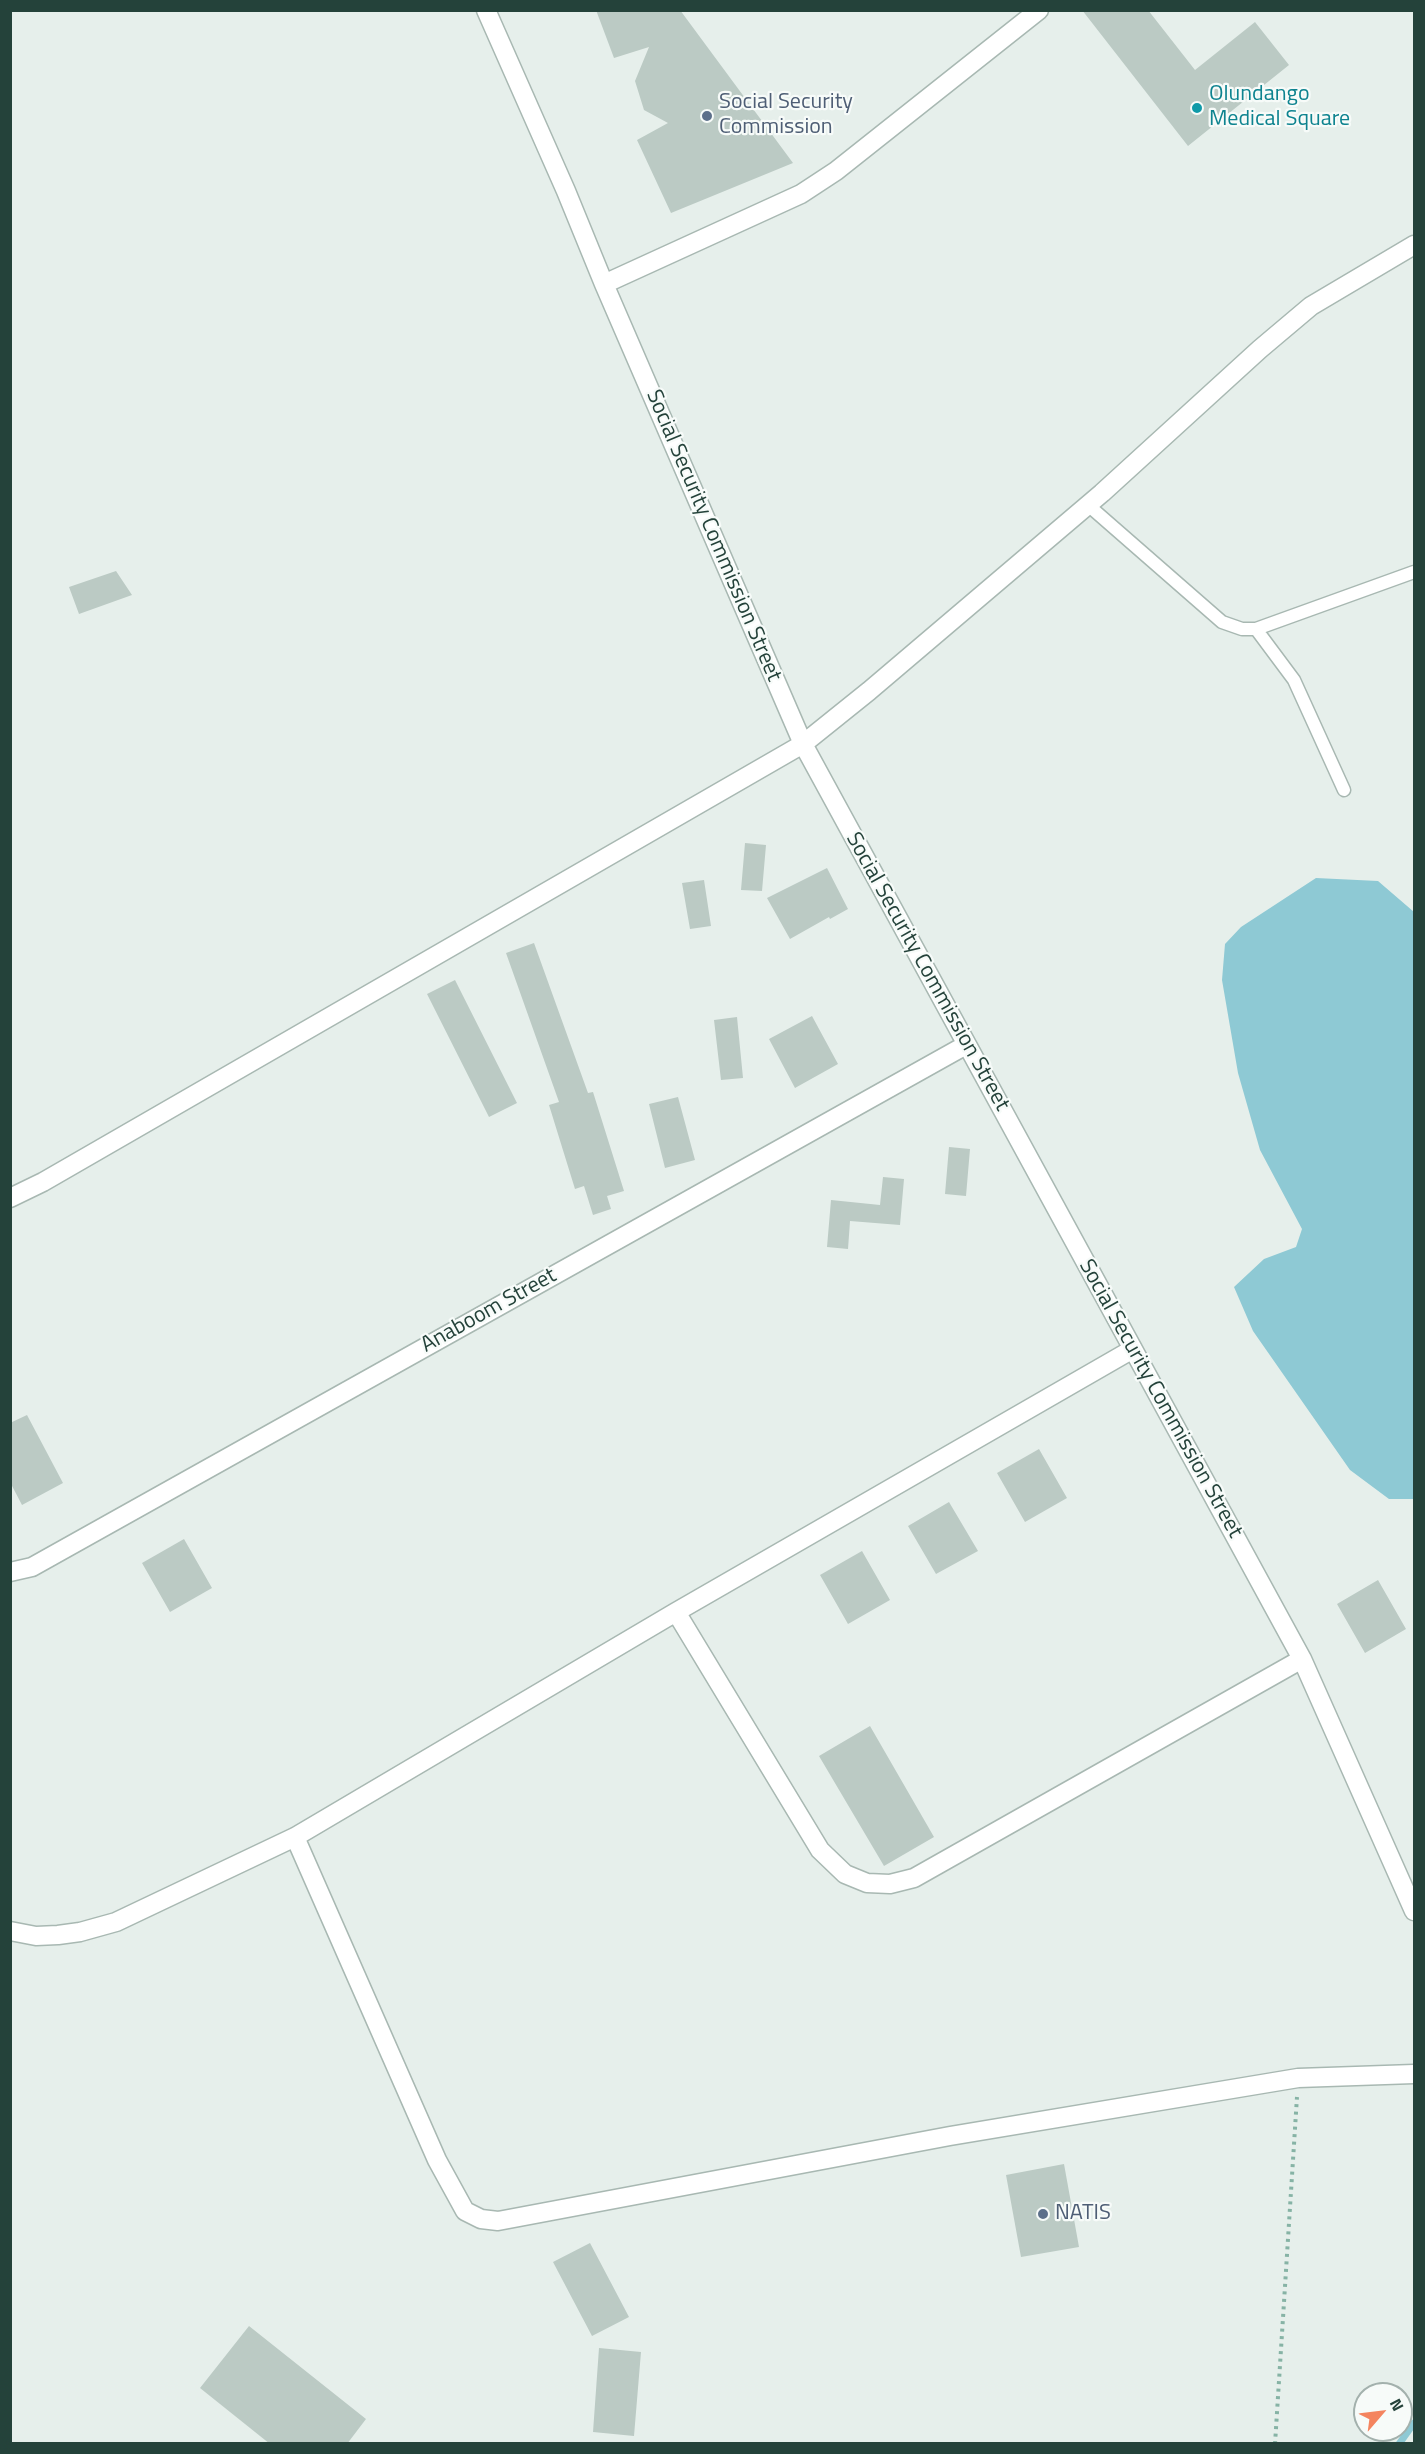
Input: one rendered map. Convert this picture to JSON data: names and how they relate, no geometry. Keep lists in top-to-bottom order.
{
  "streets": {
    "street": ["Social Security Commission Street", "Anaboom Street"]
  },
  "crossings": [
    ["Social Security Commission Street", "Anaboom Street"]
  ],
  "places": ["Olundango Medical Square", "Social Security Commission", "NATIS"],
  "north": "top right"
}
